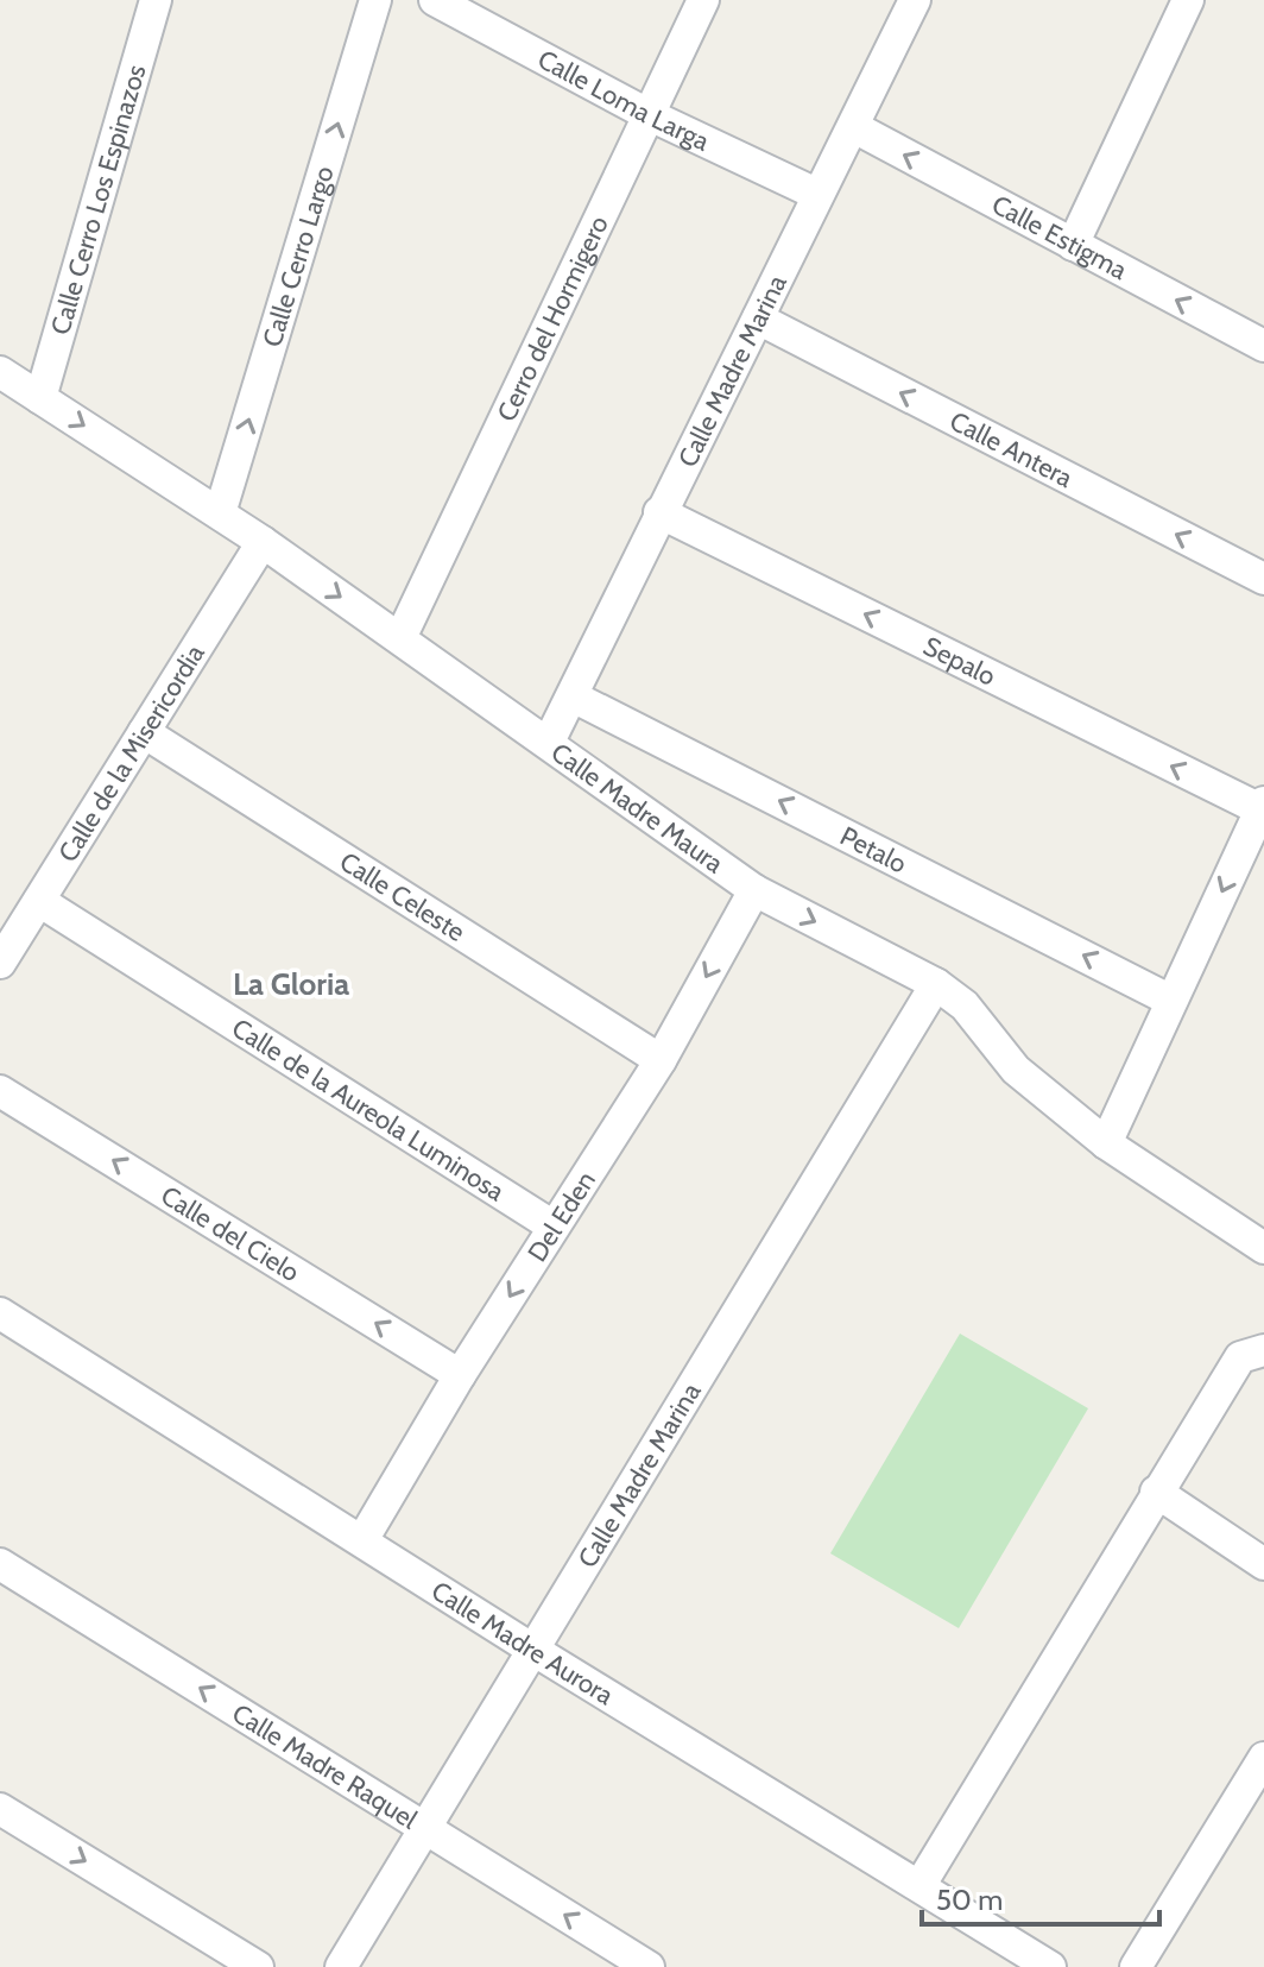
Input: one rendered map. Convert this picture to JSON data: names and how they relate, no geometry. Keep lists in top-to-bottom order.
{
  "streets": {
    "street": [
      "Calle Loma Larga",
      "Calle Cerro Los Espinazos",
      "Calle Estigma",
      "Calle Cerro Largo",
      "Cerro del Hormigero",
      "Calle Madre Marina",
      "Calle Antera",
      "Sepalo",
      "Calle de la Misericordia",
      "Calle Madre Maura",
      "Petalo",
      "Calle Celeste",
      "Calle de la Aureola Luminosa",
      "Del Eden",
      "Calle del Cielo",
      "Calle Madre Aurora",
      "Calle Madre Raquel"
    ]
  },
  "crossings": [
    ["Calle Loma Larga", "Cerro del Hormigero"],
    ["Calle Loma Larga", "Calle Madre Marina"],
    ["Calle Cerro Los Espinazos", "Calle Madre Maura"],
    ["Calle Estigma", "Calle Madre Marina"],
    ["Calle Cerro Largo", "Calle Madre Maura"],
    ["Cerro del Hormigero", "Calle Madre Maura"],
    ["Calle Madre Marina", "Calle Antera"],
    ["Calle Madre Marina", "Sepalo"],
    ["Calle Madre Marina", "Calle Madre Maura"],
    ["Calle Madre Marina", "Petalo"],
    ["Calle Madre Marina", "Calle Madre Aurora"],
    ["Calle Madre Marina", "Calle Madre Raquel"],
    ["Calle de la Misericordia", "Calle Madre Maura"],
    ["Calle de la Misericordia", "Calle Celeste"],
    ["Calle de la Misericordia", "Calle de la Aureola Luminosa"],
    ["Calle Madre Maura", "Del Eden"],
    ["Calle Celeste", "Del Eden"],
    ["Calle de la Aureola Luminosa", "Del Eden"],
    ["Del Eden", "Calle del Cielo"],
    ["Del Eden", "Calle Madre Aurora"]
  ],
  "one_way": [
    "Calle Estigma",
    "Calle Cerro Largo",
    "Calle Antera",
    "Sepalo",
    "Calle Madre Maura",
    "Petalo",
    "Del Eden",
    "Calle del Cielo"
  ],
  "districts": ["La Gloria"],
  "scale_bar": "50 m"
}
